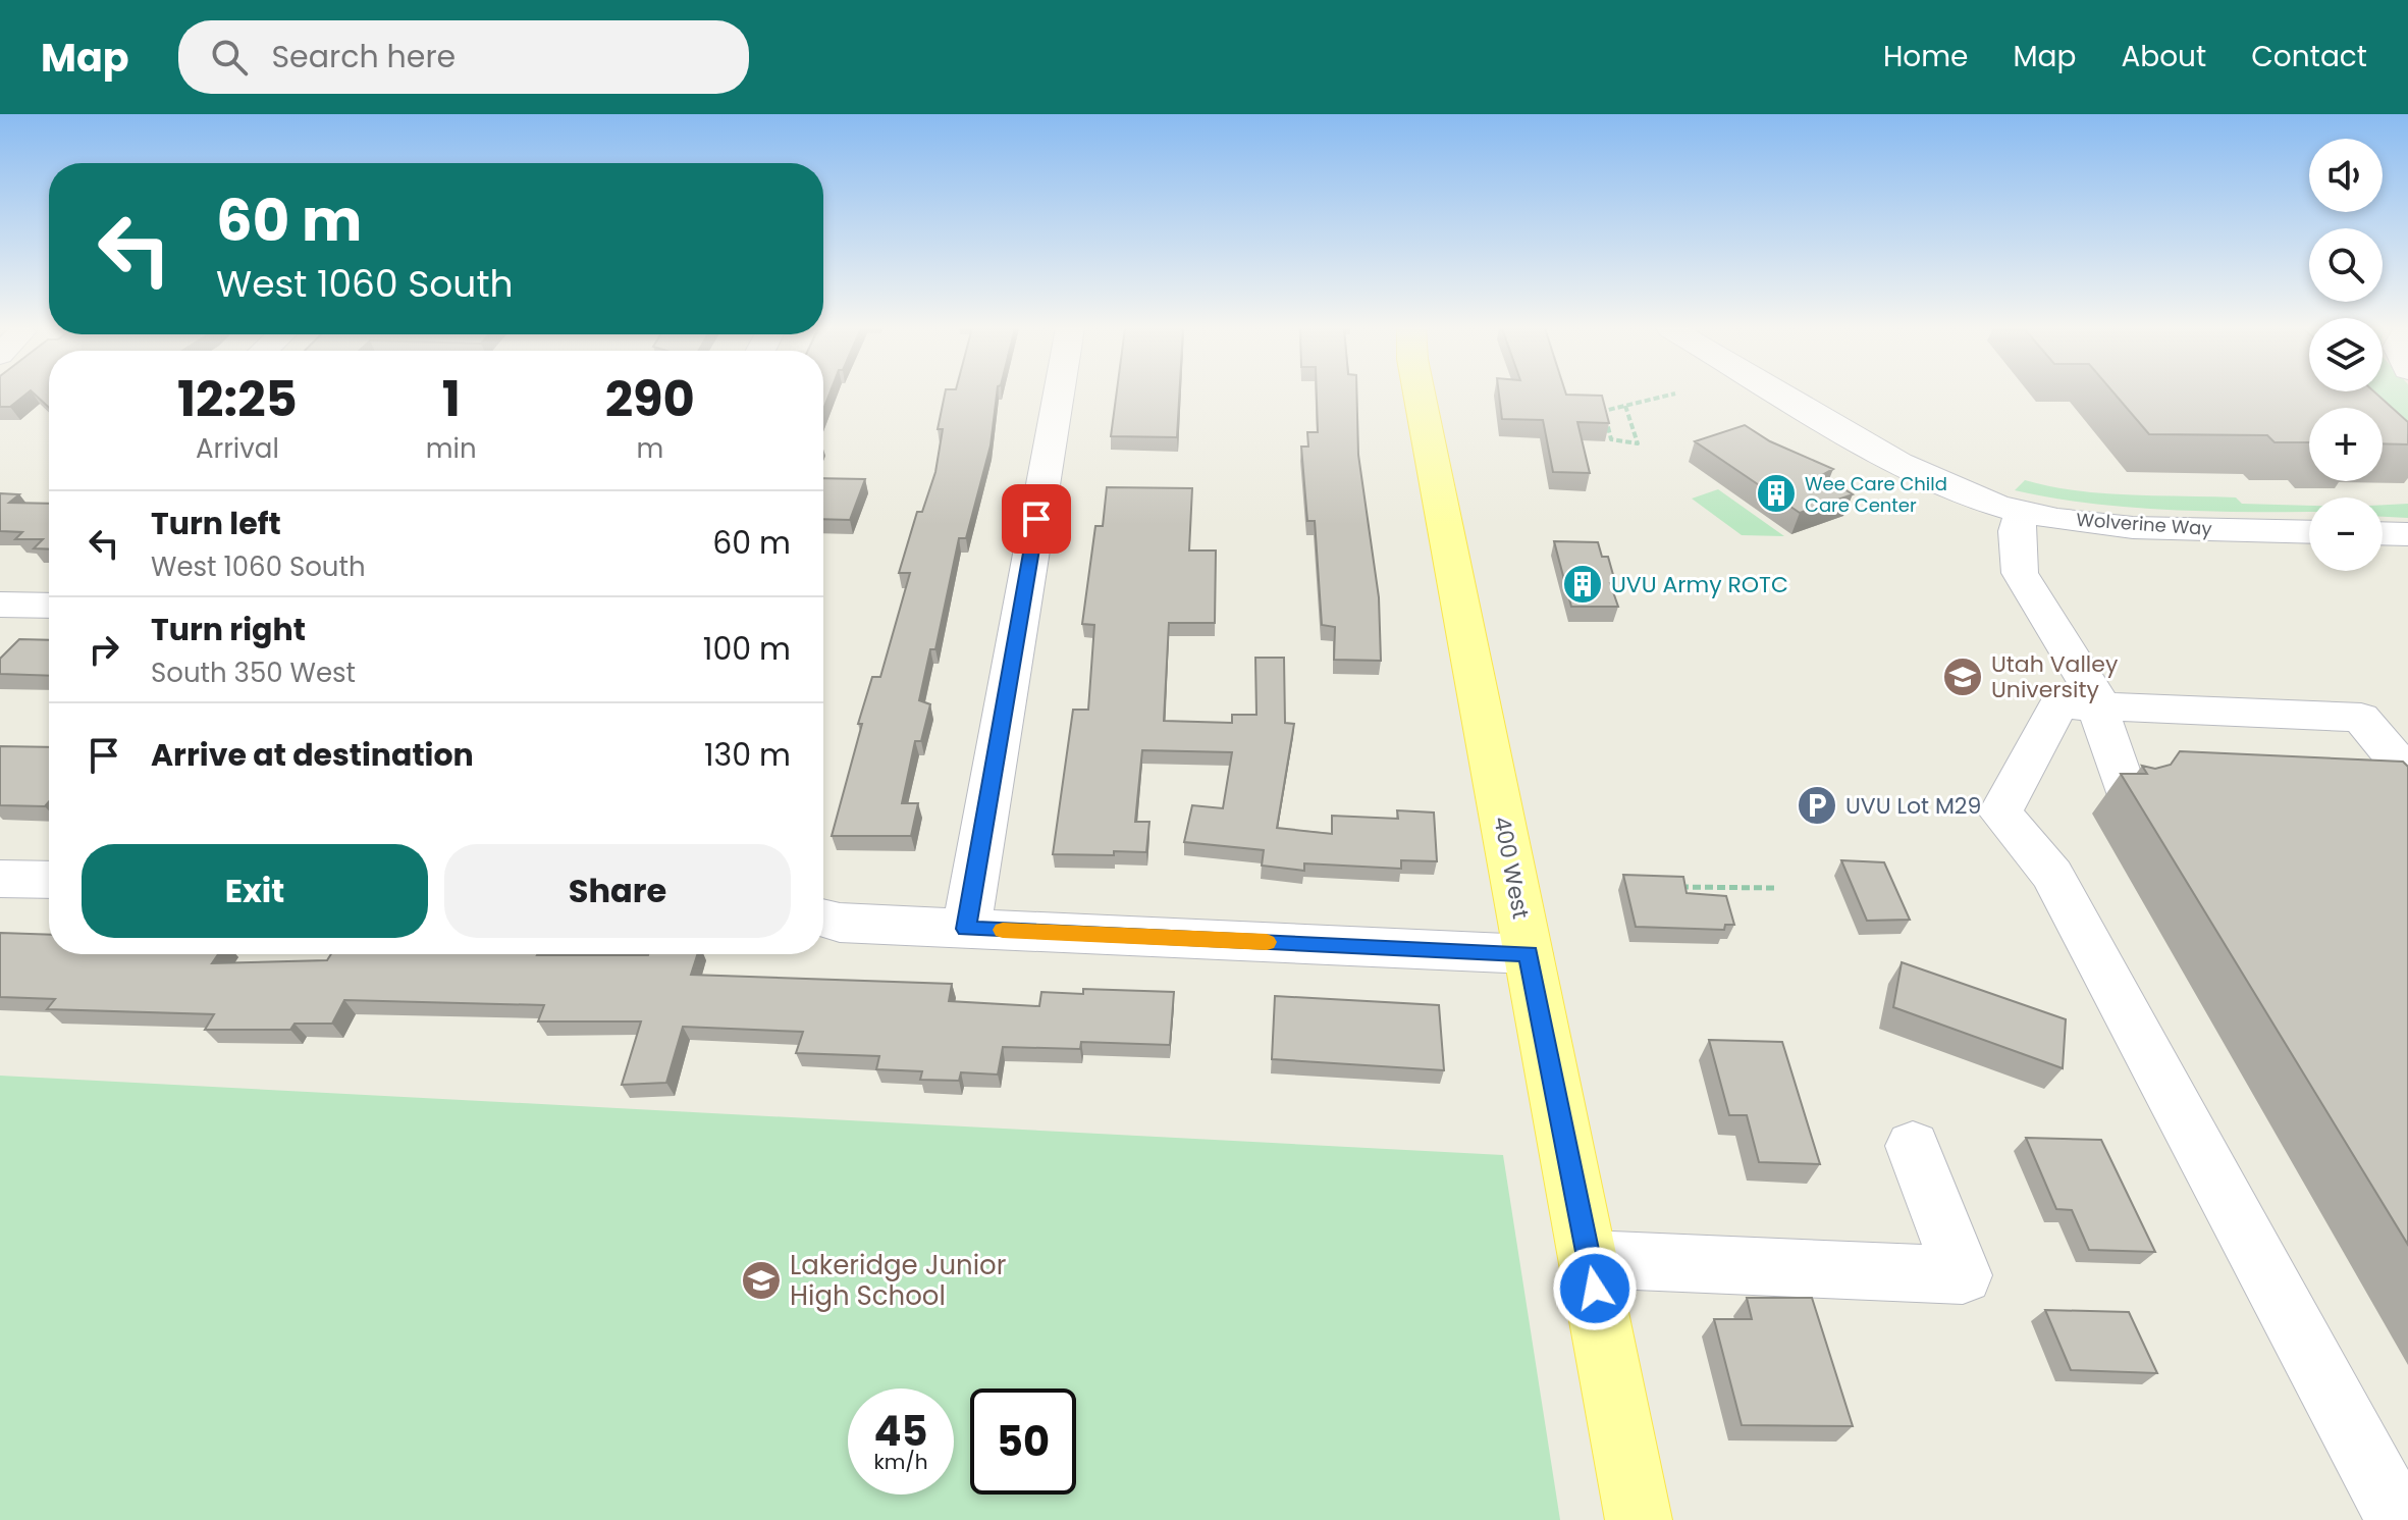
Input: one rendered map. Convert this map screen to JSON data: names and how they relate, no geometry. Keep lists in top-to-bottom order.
{
  "streets": {
    "main road": ["400 West"],
    "street": ["Wolverine Way"]
  },
  "places": {
    "building": ["Wee Care Child Care Center", "UVU Army ROTC"],
    "school or university": ["Utah Valley University", "Lakeridge Junior High School"],
    "parking": ["UVU Lot M29"]
  },
  "page": {
    "header": "Map",
    "search": "Search here",
    "nav": [
      "Home",
      "Map",
      "About",
      "Contact"
    ],
    "map_buttons": ["+", "−"],
    "turn": ["60 m", "West 1060 South"],
    "eta": [
      "12:25",
      "Arrival",
      "1",
      "min",
      "290",
      "m"
    ],
    "list": [
      {
        "name": "Turn left",
        "note": "West 1060 South",
        "value": "60 m"
      },
      {
        "name": "Turn right",
        "note": "South 350 West",
        "value": "100 m"
      },
      {
        "name": "Arrive at destination",
        "value": "130 m"
      }
    ],
    "buttons": ["Exit", "Share"],
    "speed": "45 km/h",
    "limit": "50"
  }
}
